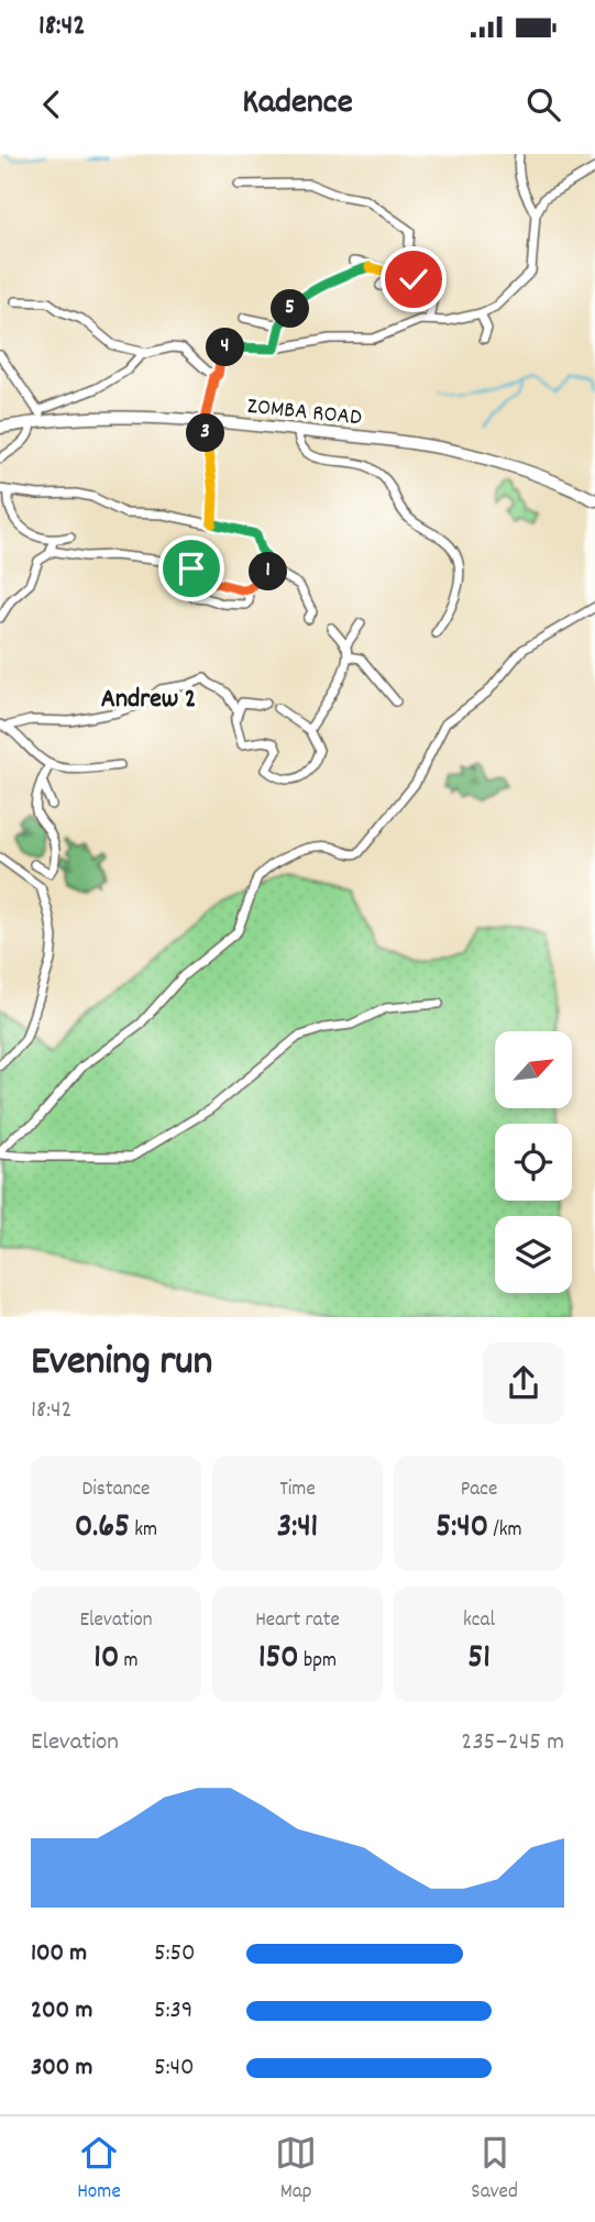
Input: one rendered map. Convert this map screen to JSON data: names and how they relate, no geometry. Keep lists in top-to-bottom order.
{
  "streets": {
    "highway": ["ZOMBA ROAD"]
  },
  "districts": ["Andrew 2"],
  "north": "top right",
  "page": {
    "status": "18:42",
    "header": "Kadence",
    "pins": [
      "5",
      "4",
      "3",
      "1"
    ],
    "heading": ["Evening run", "18:42"],
    "stats": [
      ["Distance", "0.65 km"],
      ["Time", "3:41"],
      ["Pace", "5:40 /km"],
      ["Elevation", "10 m"],
      ["Heart rate", "150 bpm"],
      ["kcal", "51"]
    ],
    "chart": ["Elevation", "235–245 m"],
    "list": [
      {
        "name": "100 m",
        "note": "5:50"
      },
      {
        "name": "200 m",
        "note": "5:39"
      },
      {
        "name": "300 m",
        "note": "5:40"
      }
    ],
    "tabs": ["Home", "Map", "Saved"]
  }
}
